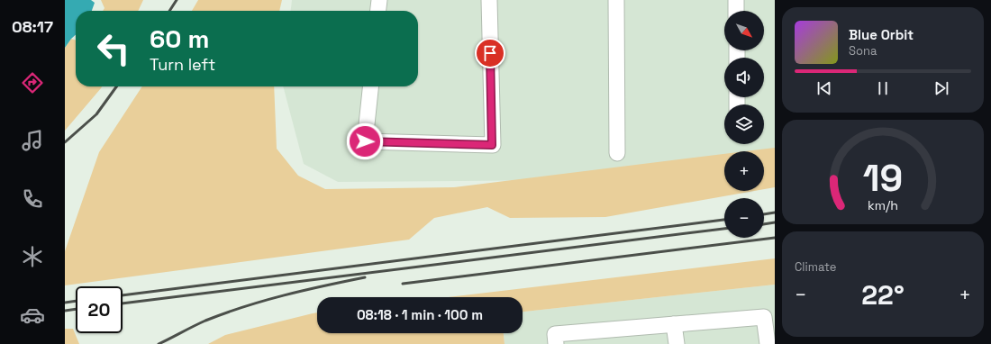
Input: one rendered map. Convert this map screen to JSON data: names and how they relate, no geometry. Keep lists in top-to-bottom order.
{
  "north": "bottom right",
  "page": {
    "tabs": "08:17",
    "map_buttons": ["+", "−"],
    "turn": ["60 m", "Turn left"],
    "song": ["Blue Orbit", "Sona"],
    "tile": "Climate",
    "heat": ["−", "22°", "+"],
    "limit": "20",
    "trip": "08:18 · 1 min · 100 m",
    "gauge": ["19", "km/h"]
  }
}
